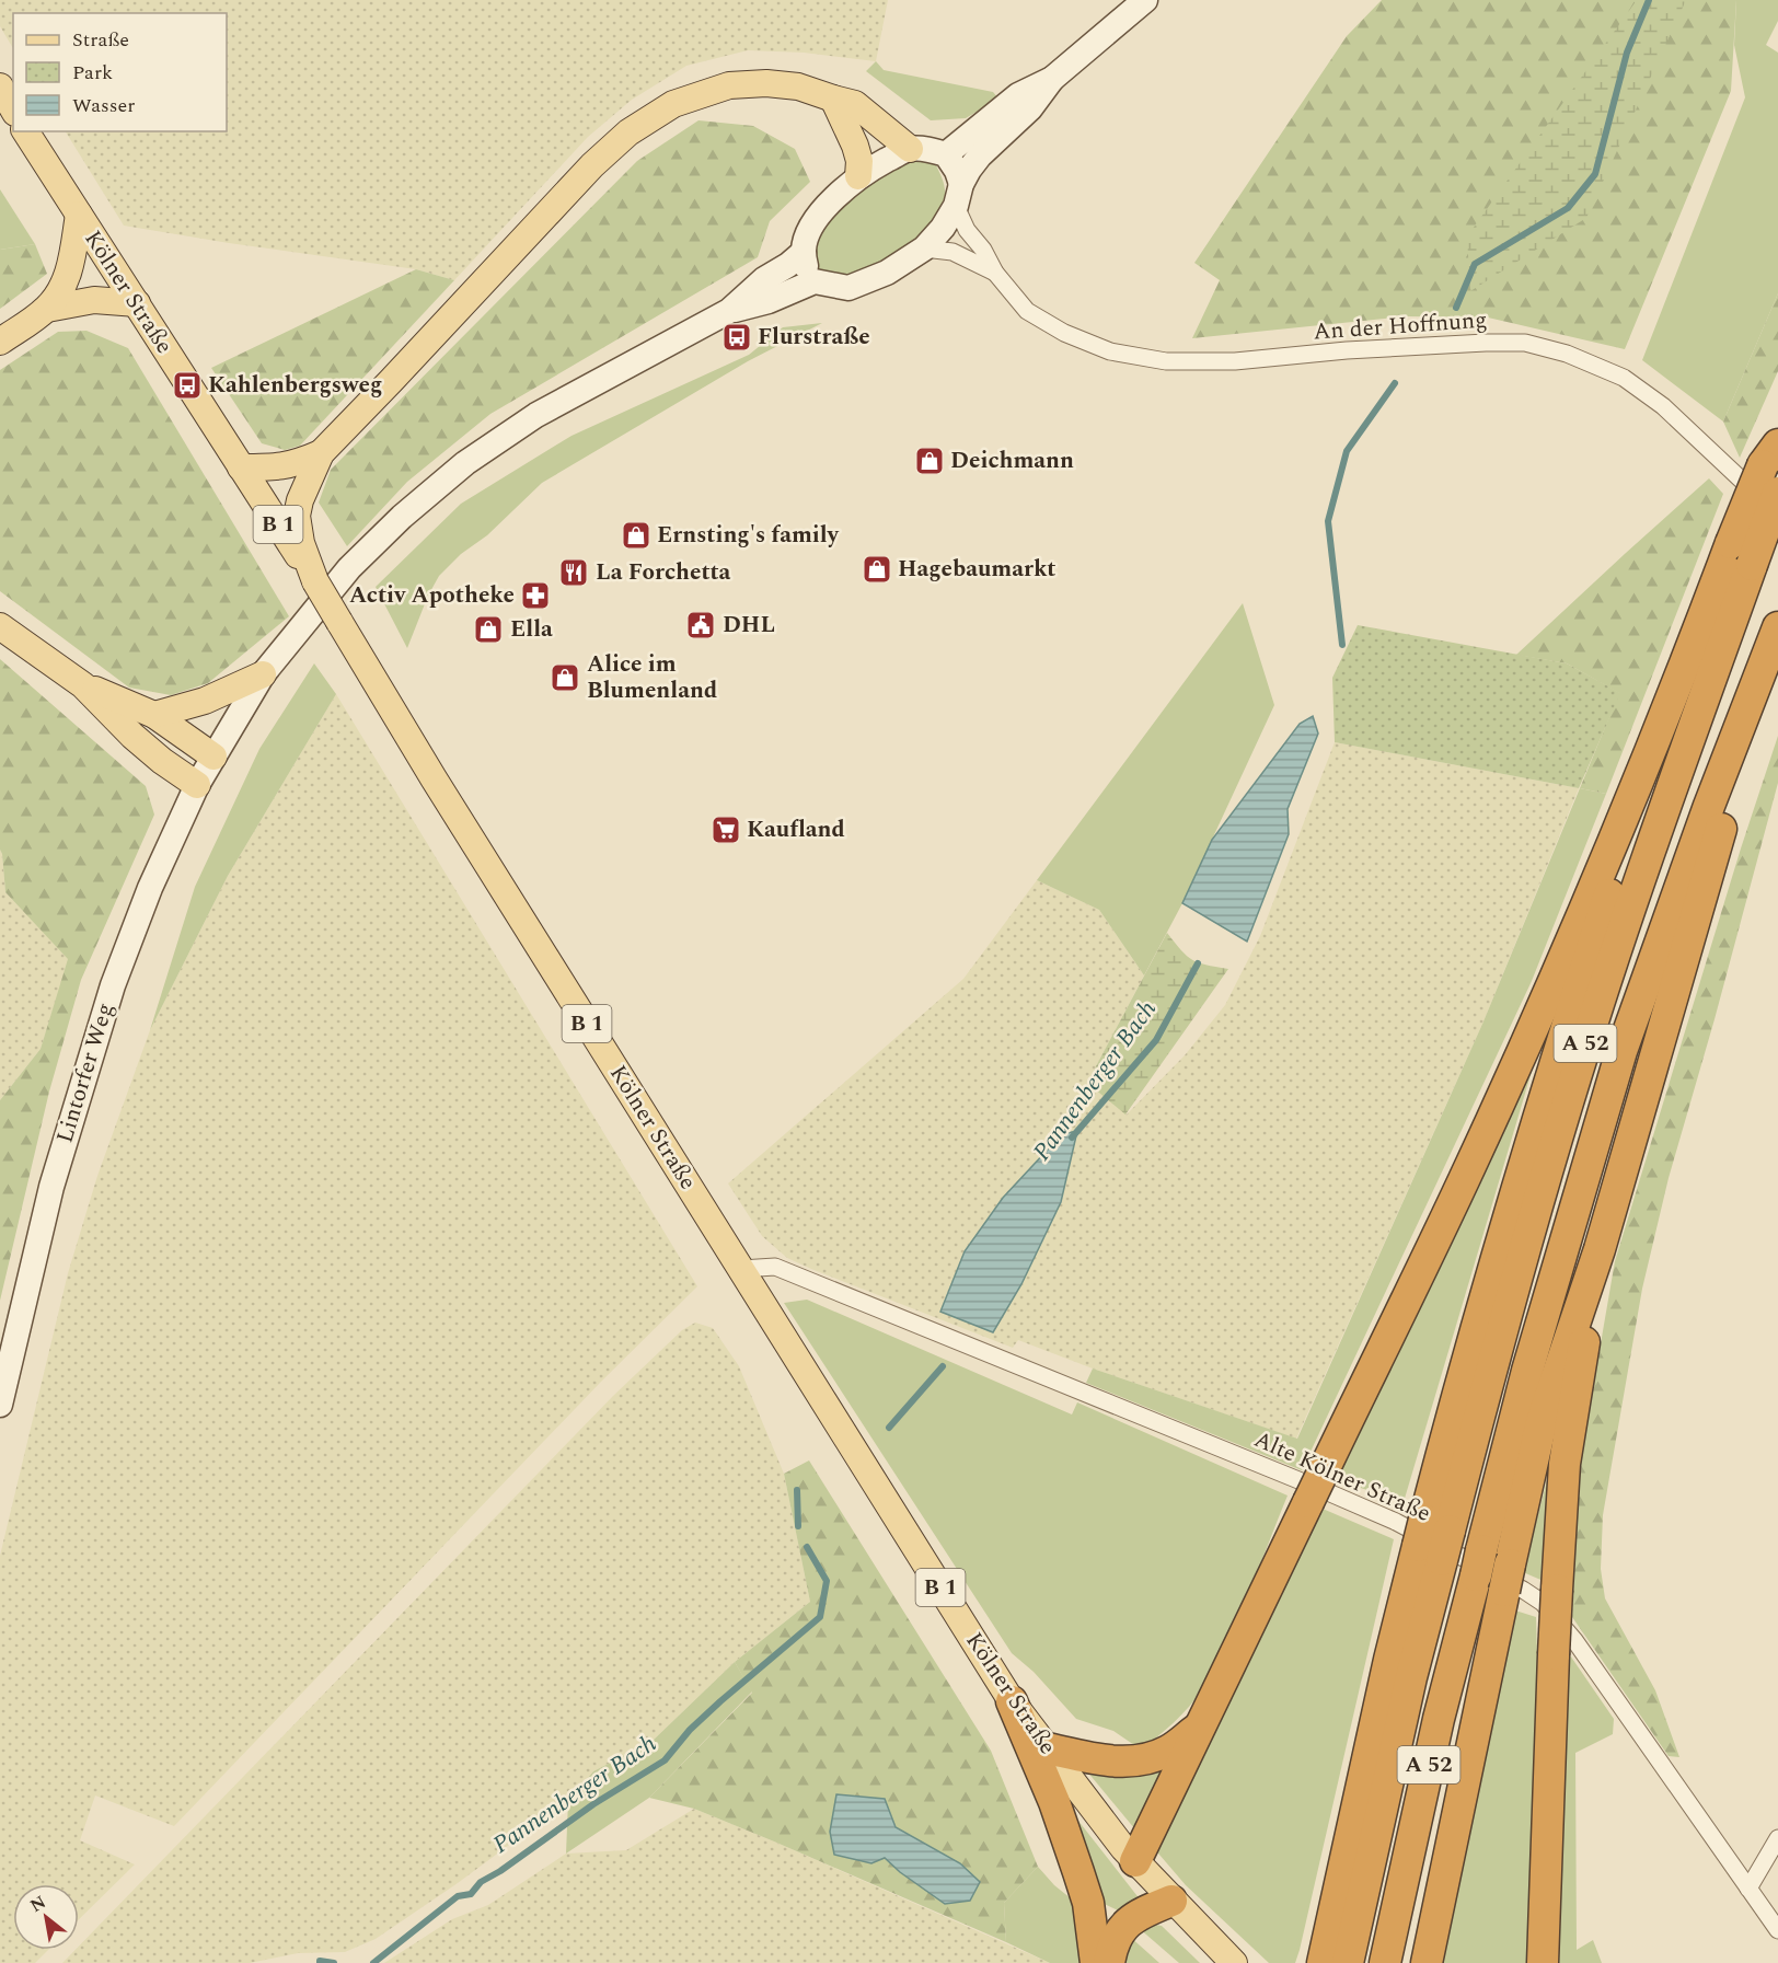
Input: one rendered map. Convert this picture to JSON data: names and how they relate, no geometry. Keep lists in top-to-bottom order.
{
  "streets": {
    "highway": ["A 52"],
    "main road": ["Kölner Straße", "B 1", "Lintorfer Weg"],
    "street": ["An der Hoffnung", "Alte Kölner Straße"]
  },
  "crossings": [
    ["Kölner Straße", "Alte Kölner Straße"]
  ],
  "water": ["Pannenberger Bach"],
  "places": {
    "bus stop": ["Flurstraße", "Kahlenbergsweg"],
    "shop": [
      "Deichmann",
      "Ernsting's family",
      "Hagebaumarkt",
      "Ella",
      "Alice im Blumenland"
    ],
    "restaurant": ["La Forchetta"],
    "pharmacy": ["Activ Apotheke"],
    "public building": ["DHL"],
    "supermarket": ["Kaufland"]
  },
  "legend": ["Straße", "Park", "Wasser"],
  "north": "top left"
}
